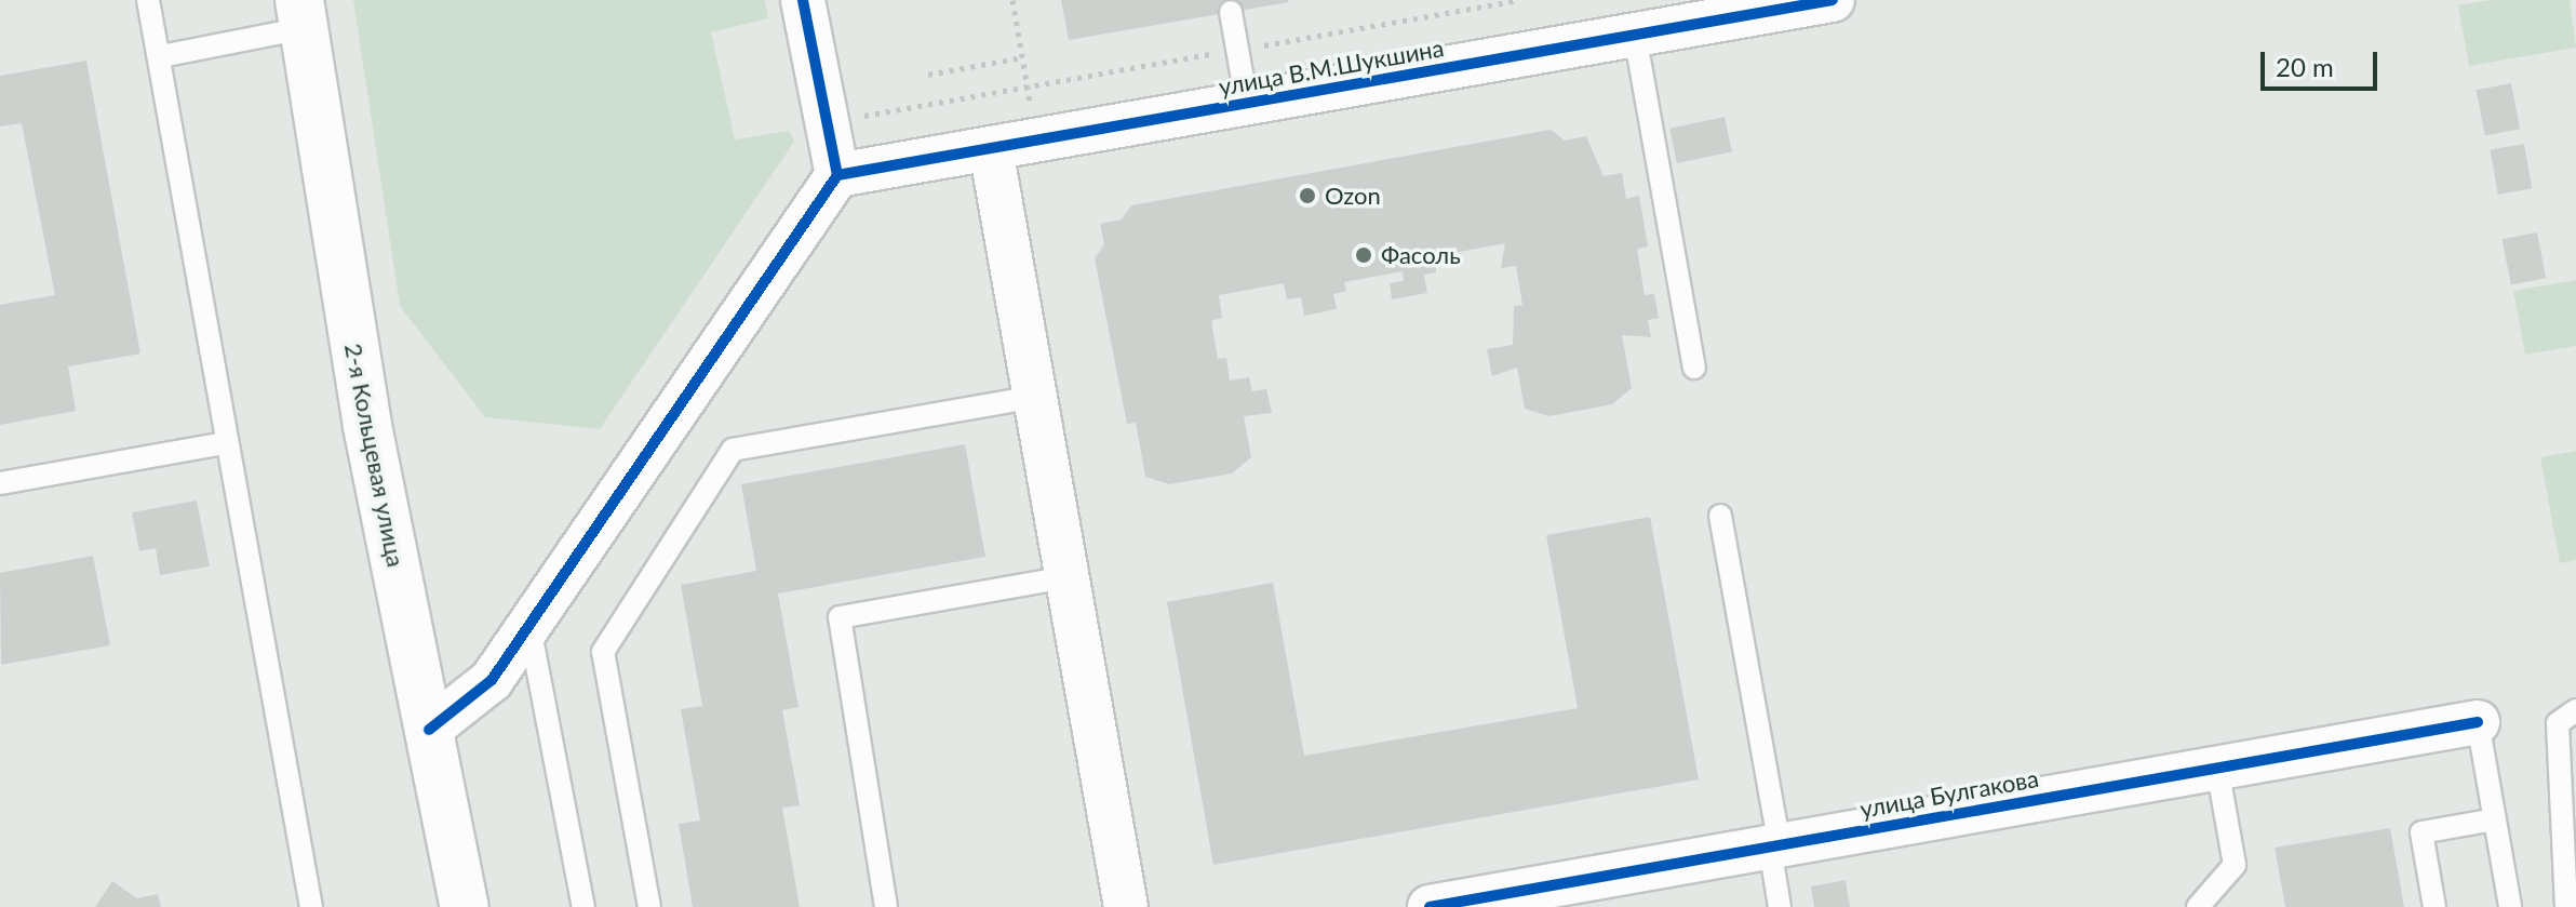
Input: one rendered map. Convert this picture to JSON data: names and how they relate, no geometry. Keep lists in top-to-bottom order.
{
  "streets": {
    "main road": ["2-я Кольцевая улица"],
    "street": ["улица В.М.Шукшина", "улица Булгакова"]
  },
  "places": ["Ozon", "Фасоль"],
  "scale_bar": "20 m"
}
